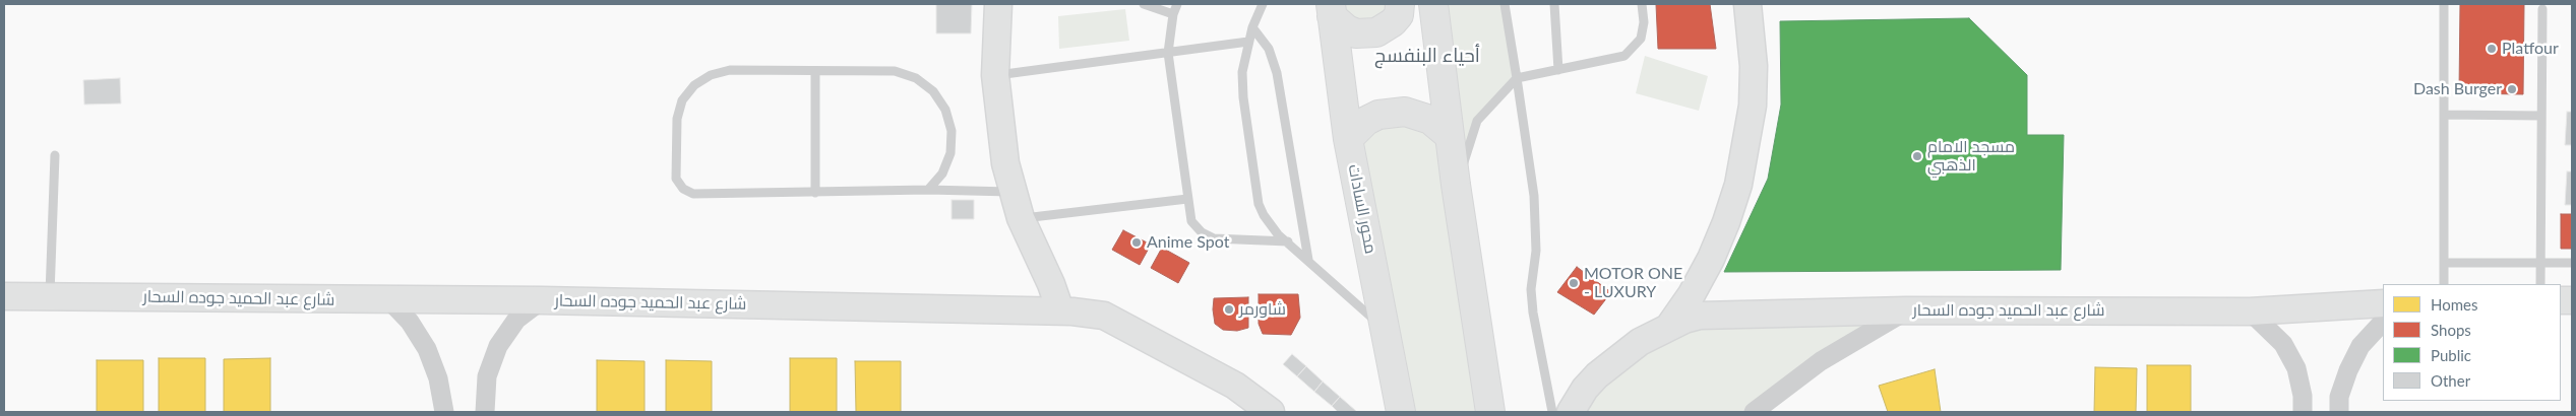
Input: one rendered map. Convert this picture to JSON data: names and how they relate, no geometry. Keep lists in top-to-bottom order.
{
  "streets": {
    "main road": ["محور السادات"],
    "street": ["شارع عبد الحميد جوده السحار"]
  },
  "districts": ["أحياء البنفسج"],
  "places": [
    "Platfour",
    "Dash Burger",
    "مسجد الامام الذهبي",
    "Anime Spot",
    "MOTOR ONE - LUXURY",
    "شاورمر"
  ],
  "legend": [
    "Homes",
    "Shops",
    "Public",
    "Other"
  ]
}
